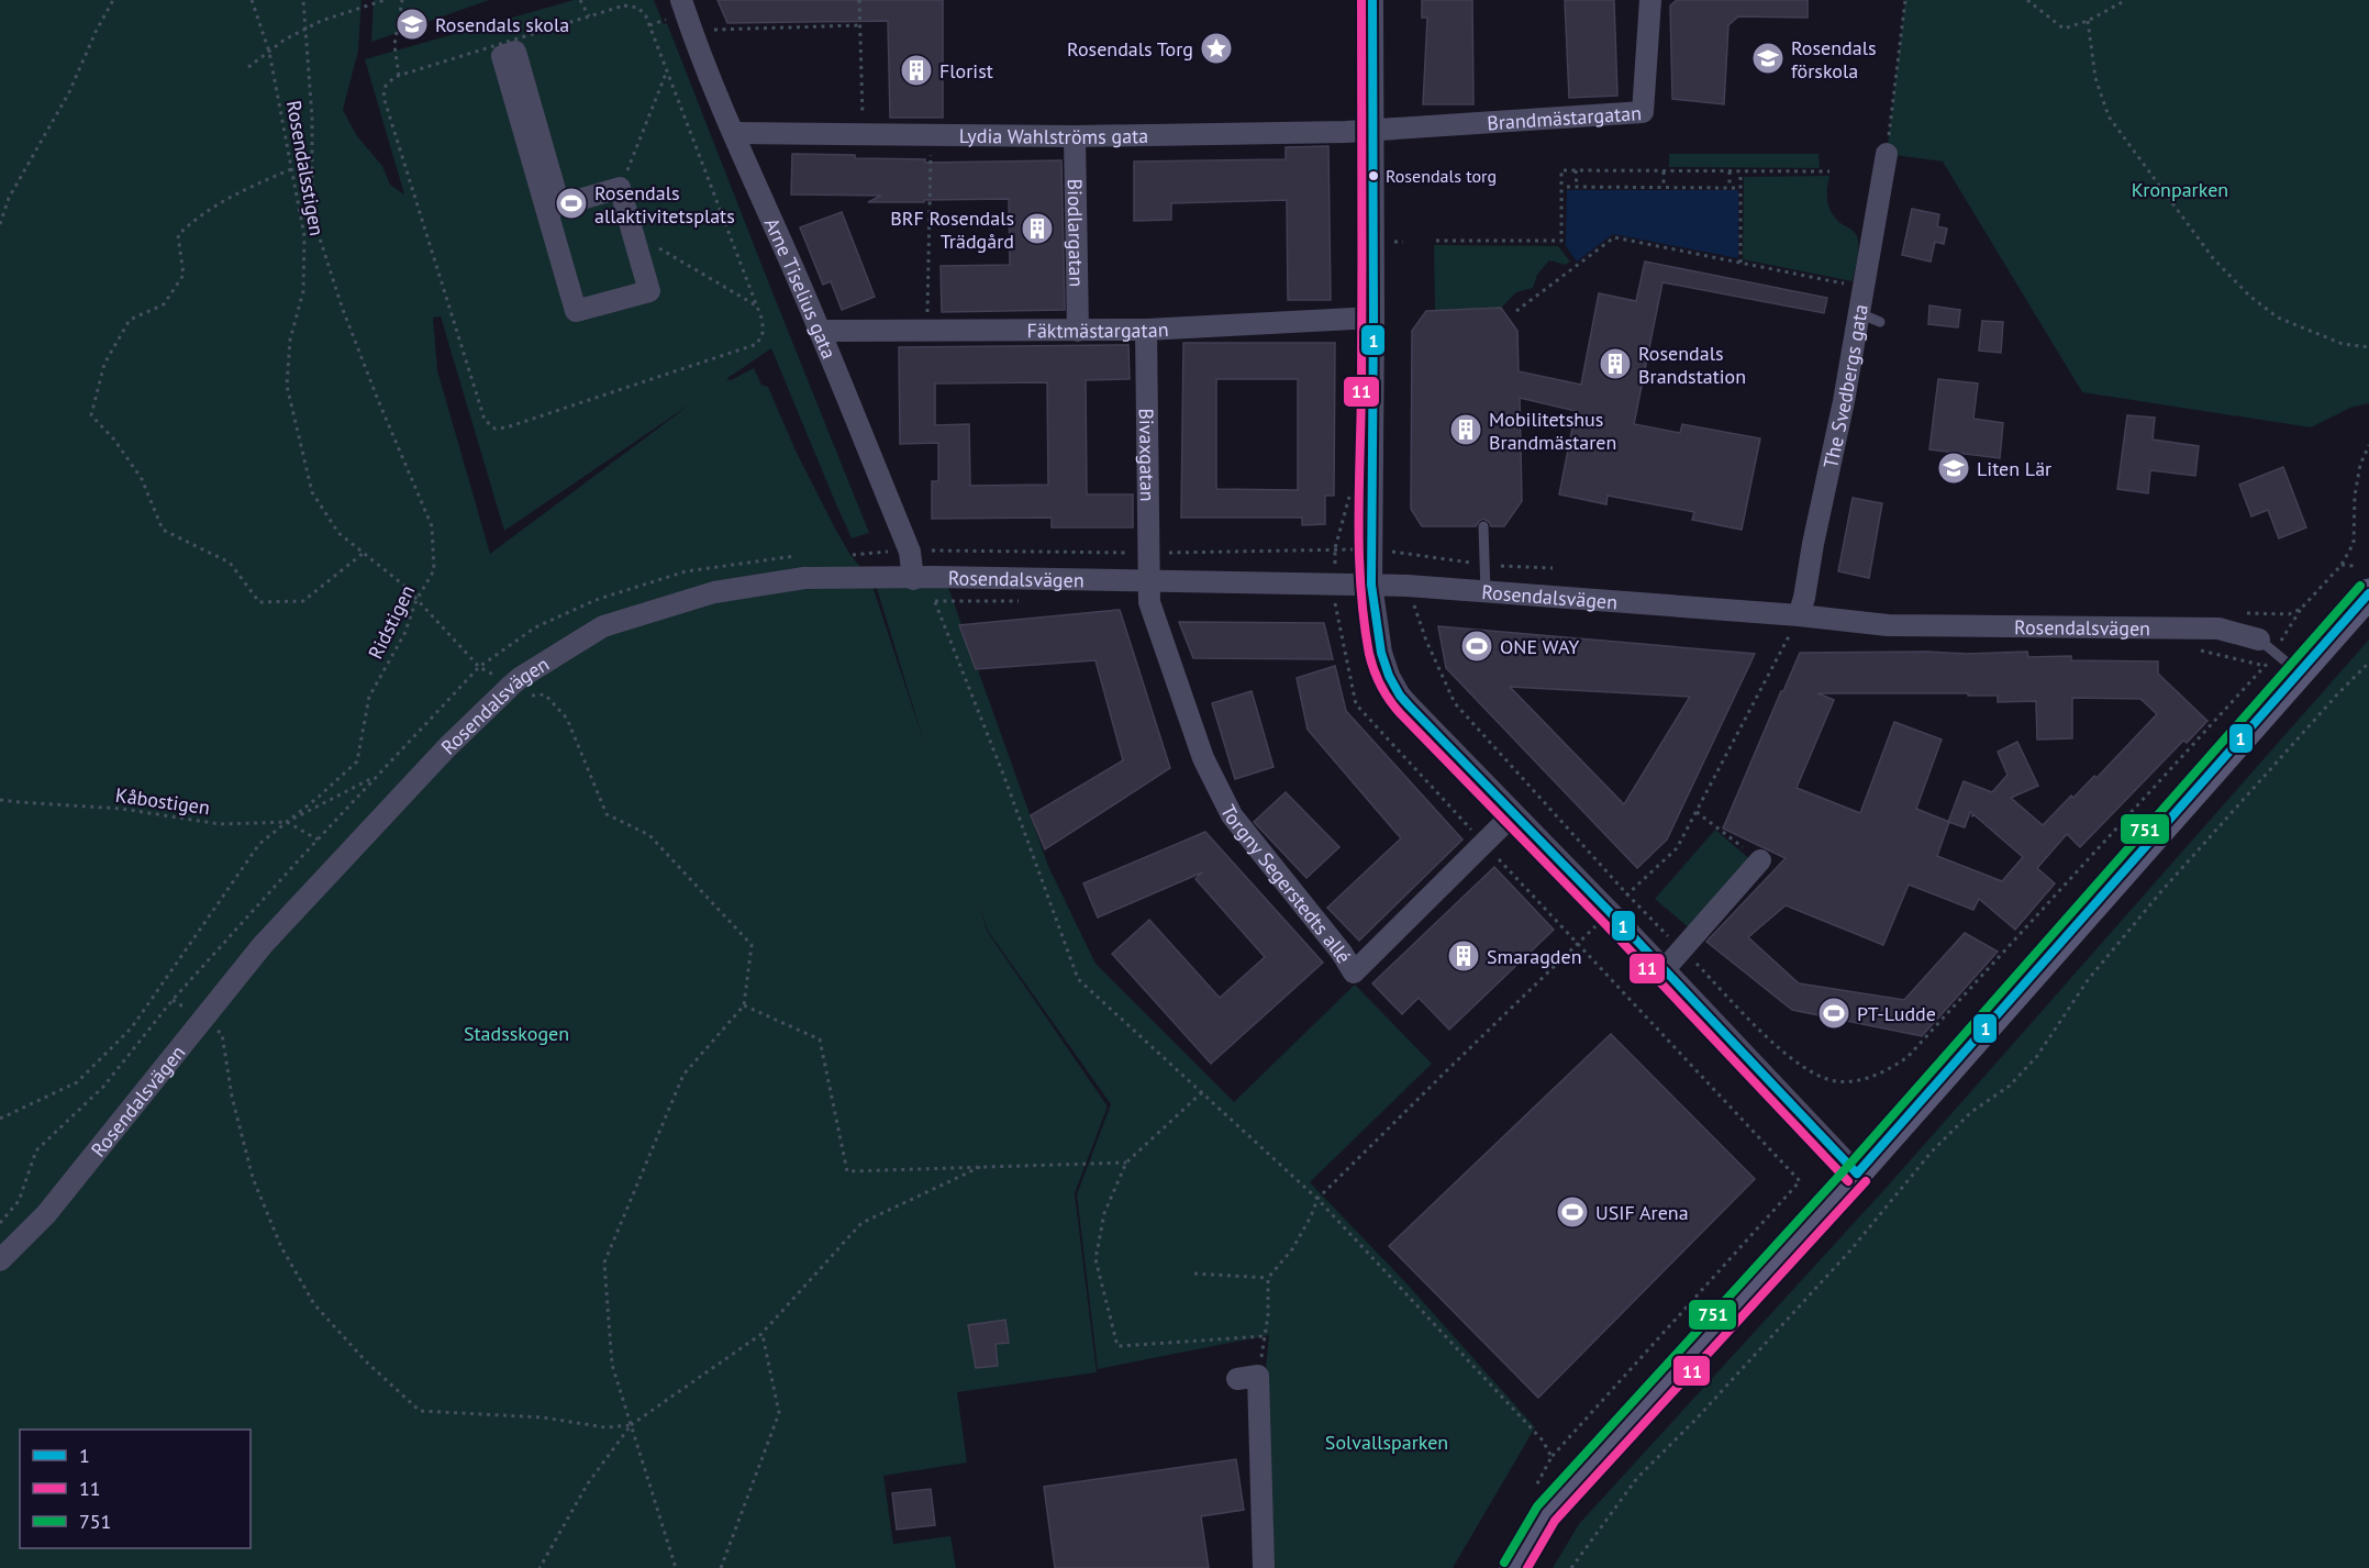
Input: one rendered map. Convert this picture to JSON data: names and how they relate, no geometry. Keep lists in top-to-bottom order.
{
  "streets": {
    "street": [
      "Brandmästargatan",
      "Lydia Wahlströms gata",
      "Biodlargatan",
      "Arne Tiselius gata",
      "Fäktmästargatan",
      "The Svedbergs gata",
      "Bivaxgatan",
      "Rosendalsvägen",
      "Torgny Segerstedts allé"
    ],
    "path": ["Rosendalsstigen", "Ridstigen", "Kåbostigen"]
  },
  "crossings": [
    ["Brandmästargatan", "Lydia Wahlströms gata"],
    ["Lydia Wahlströms gata", "Biodlargatan"],
    ["Lydia Wahlströms gata", "Arne Tiselius gata"],
    ["Rosendalsstigen", "Rosendalsvägen"],
    ["Rosendalsstigen", "Ridstigen"],
    ["Biodlargatan", "Fäktmästargatan"],
    ["Arne Tiselius gata", "Fäktmästargatan"],
    ["Arne Tiselius gata", "Rosendalsvägen"],
    ["Fäktmästargatan", "Bivaxgatan"],
    ["The Svedbergs gata", "Rosendalsvägen"],
    ["Bivaxgatan", "Rosendalsvägen"],
    ["Bivaxgatan", "Torgny Segerstedts allé"],
    ["Rosendalsvägen", "Torgny Segerstedts allé"],
    ["Ridstigen", "Kåbostigen"]
  ],
  "parks": ["Kronparken", "Stadsskogen", "Solvallsparken"],
  "places": {
    "school or university": ["Rosendals skola", "Rosendals förskola", "Liten Lär"],
    "place": ["Rosendals Torg"],
    "building": [
      "Florist",
      "BRF Rosendals Trädgård",
      "Rosendals Brandstation",
      "Mobilitetshus Brandmästaren",
      "Smaragden"
    ],
    "other": ["Rosendals torg"],
    "sports": [
      "Rosendals allaktivitetsplats",
      "ONE WAY",
      "PT-Ludde",
      "USIF Arena"
    ]
  },
  "lines": ["transit line 1", "transit line 11", "transit line 751"],
  "legend": ["1", "11", "751"]
}
